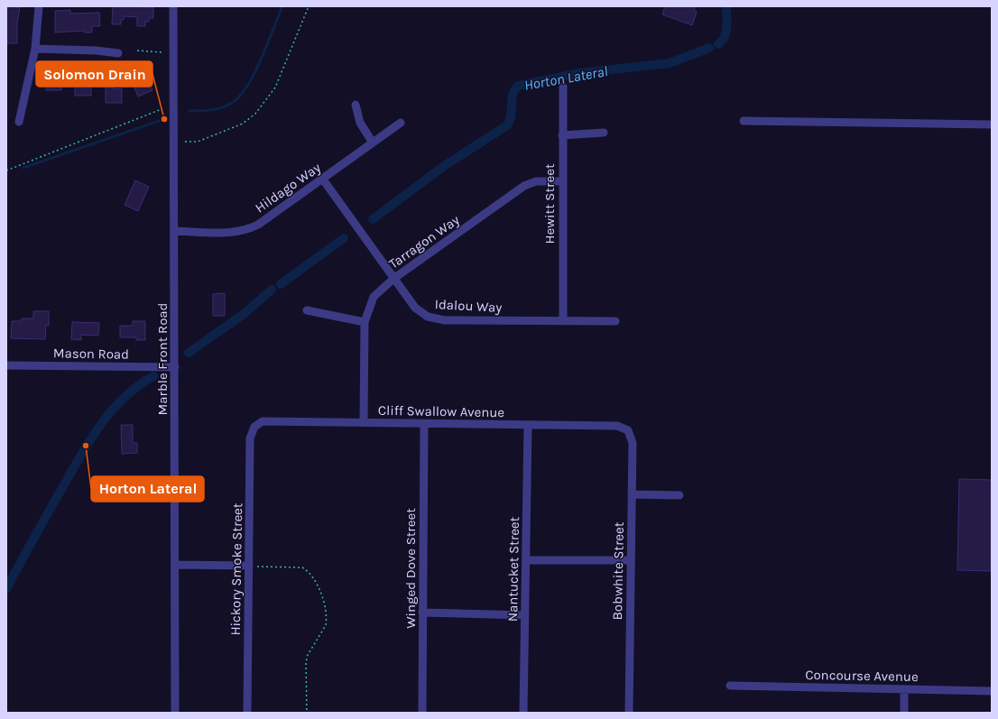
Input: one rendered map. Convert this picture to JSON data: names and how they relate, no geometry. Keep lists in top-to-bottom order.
{
  "streets": {
    "street": [
      "Hildago Way",
      "Hewitt Street",
      "Tarragon Way",
      "Idalou Way",
      "Mason Road",
      "Marble Front Road",
      "Cliff Swallow Avenue",
      "Winged Dove Street",
      "Hickory Smoke Street",
      "Nantucket Street",
      "Bobwhite Street",
      "Concourse Avenue"
    ]
  },
  "crossings": [
    ["Hildago Way", "Idalou Way"],
    ["Hildago Way", "Marble Front Road"],
    ["Hewitt Street", "Tarragon Way"],
    ["Hewitt Street", "Idalou Way"],
    ["Tarragon Way", "Idalou Way"],
    ["Tarragon Way", "Cliff Swallow Avenue"],
    ["Mason Road", "Marble Front Road"],
    ["Cliff Swallow Avenue", "Winged Dove Street"],
    ["Cliff Swallow Avenue", "Hickory Smoke Street"],
    ["Cliff Swallow Avenue", "Nantucket Street"],
    ["Cliff Swallow Avenue", "Bobwhite Street"]
  ],
  "water": ["Horton Lateral"],
  "places": ["Solomon Drain", "Horton Lateral"]
}
